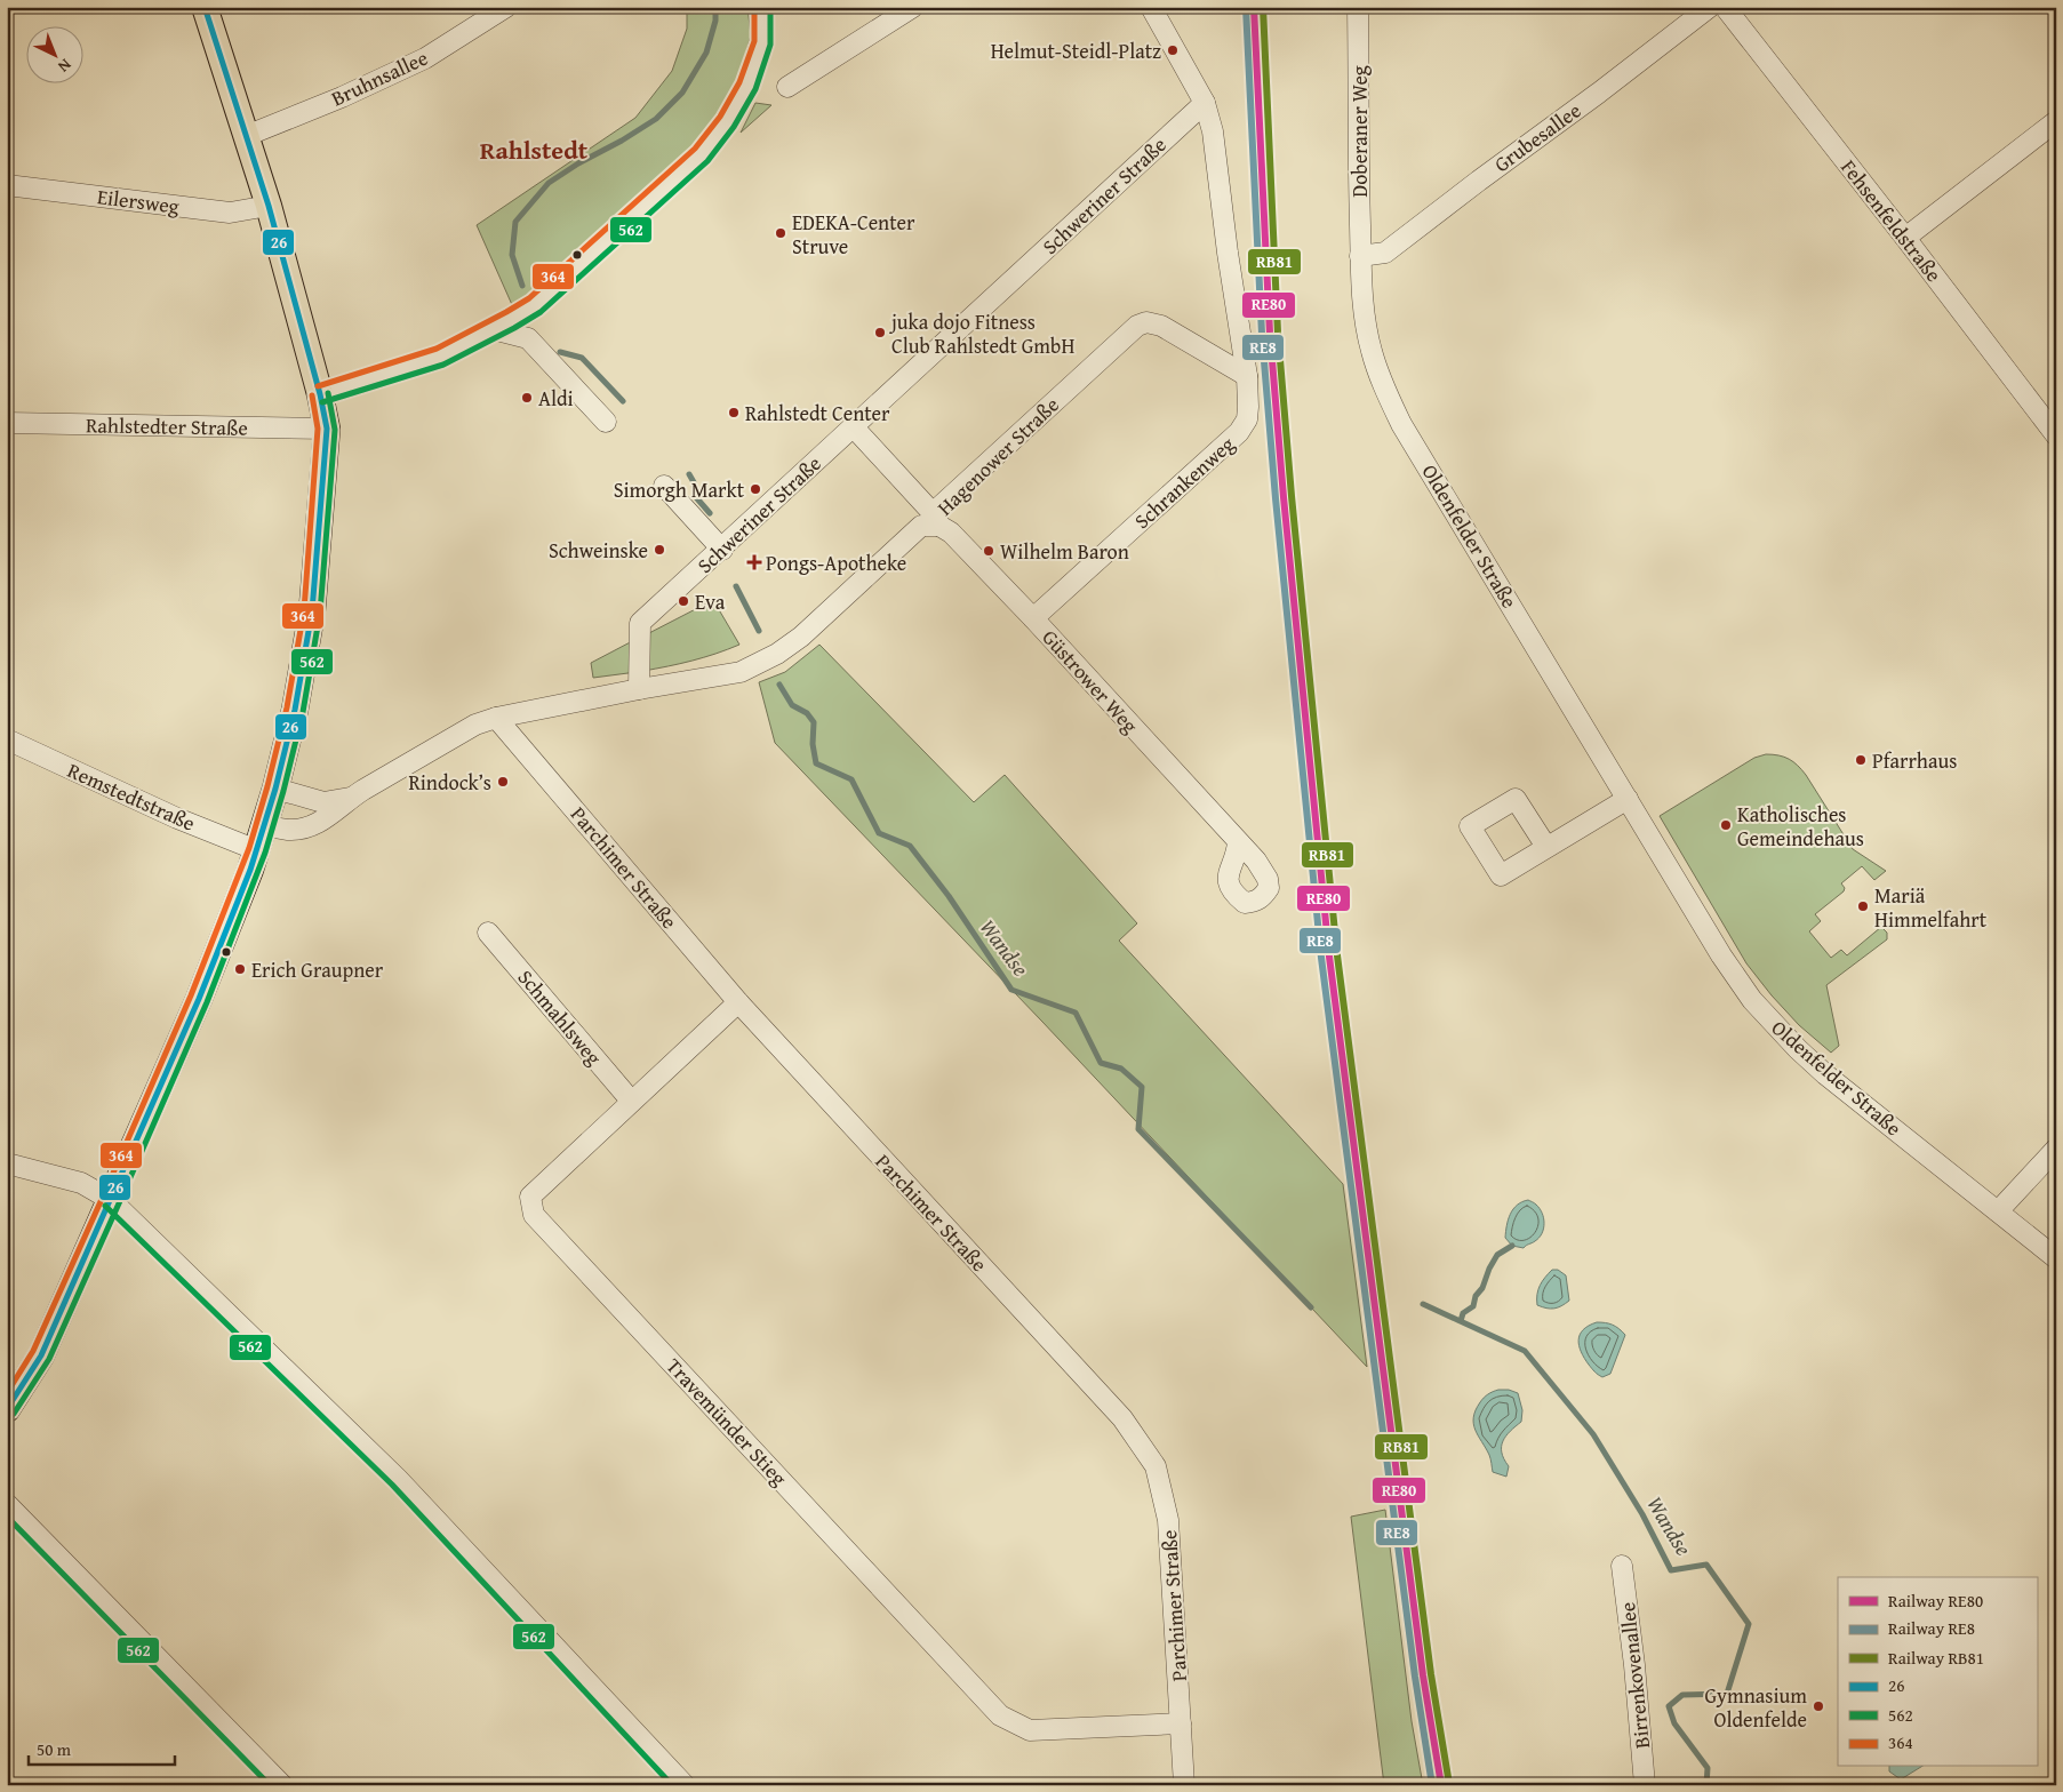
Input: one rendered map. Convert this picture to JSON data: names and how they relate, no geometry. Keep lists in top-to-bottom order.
{
  "streets": {
    "street": [
      "Bruhnsallee",
      "Doberaner Weg",
      "Grubesallee",
      "Schweriner Straße",
      "Eilersweg",
      "Fehsenfeldstraße",
      "Rahlstedter Straße",
      "Hagenower Straße",
      "Schrankenweg",
      "Oldenfelder Straße",
      "Güstrower Weg",
      "Remstedtstraße",
      "Parchimer Straße",
      "Schmahlsweg",
      "Travemünder Stieg",
      "Birrenkovenallee"
    ]
  },
  "crossings": [
    ["Doberaner Weg", "Grubesallee"],
    ["Doberaner Weg", "Oldenfelder Straße"],
    ["Grubesallee", "Oldenfelder Straße"],
    ["Schweriner Straße", "Hagenower Straße"],
    ["Schweriner Straße", "Schrankenweg"],
    ["Hagenower Straße", "Schrankenweg"],
    ["Hagenower Straße", "Güstrower Weg"],
    ["Schrankenweg", "Güstrower Weg"],
    ["Parchimer Straße", "Travemünder Stieg"],
    ["Schmahlsweg", "Travemünder Stieg"]
  ],
  "districts": ["Rahlstedt"],
  "water": ["Wandse"],
  "places": {
    "other": [
      "Helmut-Steidl-Platz",
      "EDEKA-Center Struve",
      "juka dojo Fitness Club Rahlstedt GmbH",
      "Aldi",
      "Rahlstedt Center",
      "Simorgh Markt",
      "Schweinske",
      "Wilhelm Baron",
      "Eva",
      "Pfarrhaus",
      "Rindock’s",
      "Katholisches Gemeindehaus",
      "Mariä Himmelfahrt",
      "Erich Graupner",
      "Gymnasium Oldenfelde"
    ],
    "health": ["Pongs-Apotheke"]
  },
  "lines": [
    "rail line RE80",
    "rail line RE8",
    "rail line RB81",
    "transit line 26",
    "transit line 562",
    "transit line 364"
  ],
  "legend": [
    "Railway RE80",
    "Railway RE8",
    "Railway RB81",
    "26",
    "562",
    "364"
  ],
  "scale_bar": "50 m",
  "north": "bottom right"
}
